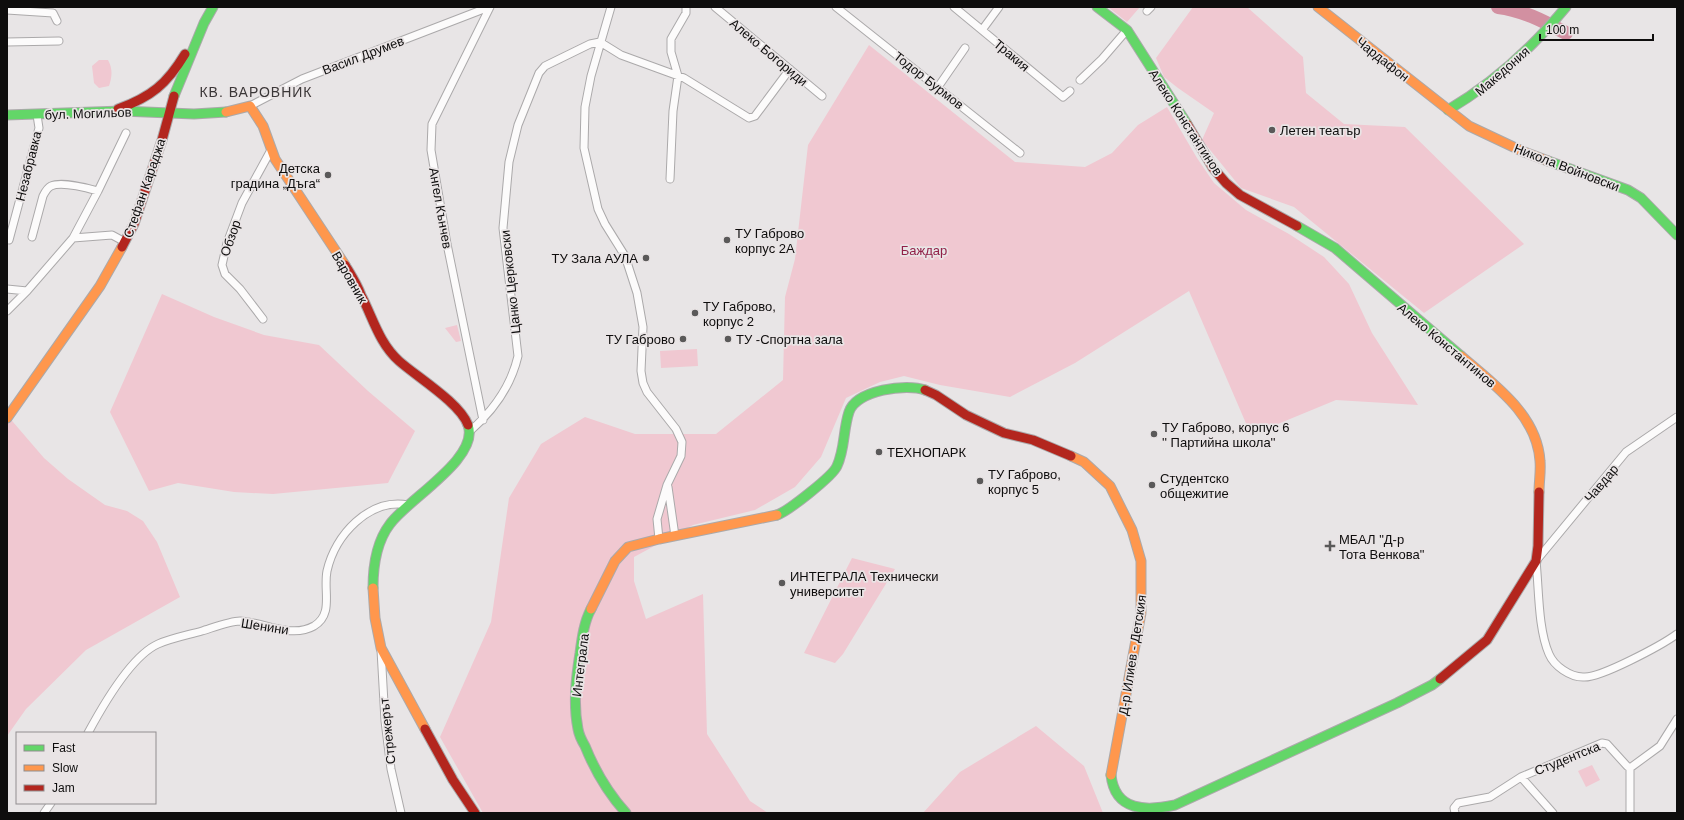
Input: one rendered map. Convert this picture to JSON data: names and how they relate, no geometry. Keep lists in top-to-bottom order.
{
  "streets": {
    "street": [
      "Алеко Богориди",
      "Васил Друмев",
      "Тракия",
      "Чардафон",
      "Македония",
      "Тодор Бурмов",
      "бул. Могильов",
      "Алеко Константинов",
      "Незабравка",
      "Никола Войновски",
      "Стефан Караджа",
      "Ангел Кънчев",
      "Обзор",
      "Варовник",
      "Цанко Церковски",
      "Чавдар",
      "Шенини",
      "Д-р Илиев - Детския",
      "Интеграла",
      "Стрежерът",
      "Студентска"
    ]
  },
  "crossings": [
    ["Васил Друмев", "бул. Могильов"],
    ["Васил Друмев", "Стефан Караджа"],
    ["Васил Друмев", "Ангел Кънчев"],
    ["Васил Друмев", "Варовник"],
    ["Чардафон", "Македония"],
    ["Чардафон", "Никола Войновски"],
    ["Македония", "Никола Войновски"],
    ["бул. Могильов", "Незабравка"],
    ["бул. Могильов", "Стефан Караджа"],
    ["Алеко Константинов", "Чавдар"],
    ["Алеко Константинов", "Д-р Илиев - Детския"],
    ["Ангел Кънчев", "Цанко Церковски"],
    ["Обзор", "Варовник"],
    ["Варовник", "Цанко Церковски"],
    ["Чавдар", "Д-р Илиев - Детския"],
    ["Д-р Илиев - Детския", "Интеграла"]
  ],
  "districts": ["КВ. ВАРОВНИК"],
  "parks": ["Баждар"],
  "places": {
    "other": [
      "Летен театър",
      "Детска градина „Дъга“",
      "ТУ Габрово корпус 2А",
      "ТУ Зала АУЛА",
      "ТУ Габрово, корпус 2",
      "ТУ Габрово",
      "ТУ -Спортна зала",
      "ТУ Габрово, корпус 6 '' Партийна школа''",
      "ТЕХНОПАРК",
      "ТУ Габрово, корпус 5",
      "Студентско общежитие",
      "ИНТЕГРАЛА Технически университет"
    ],
    "health": ["МБАЛ \"Д-р Тота Венкова\""]
  },
  "legend": ["Fast", "Slow", "Jam"],
  "scale_bar": "100 m"
}
